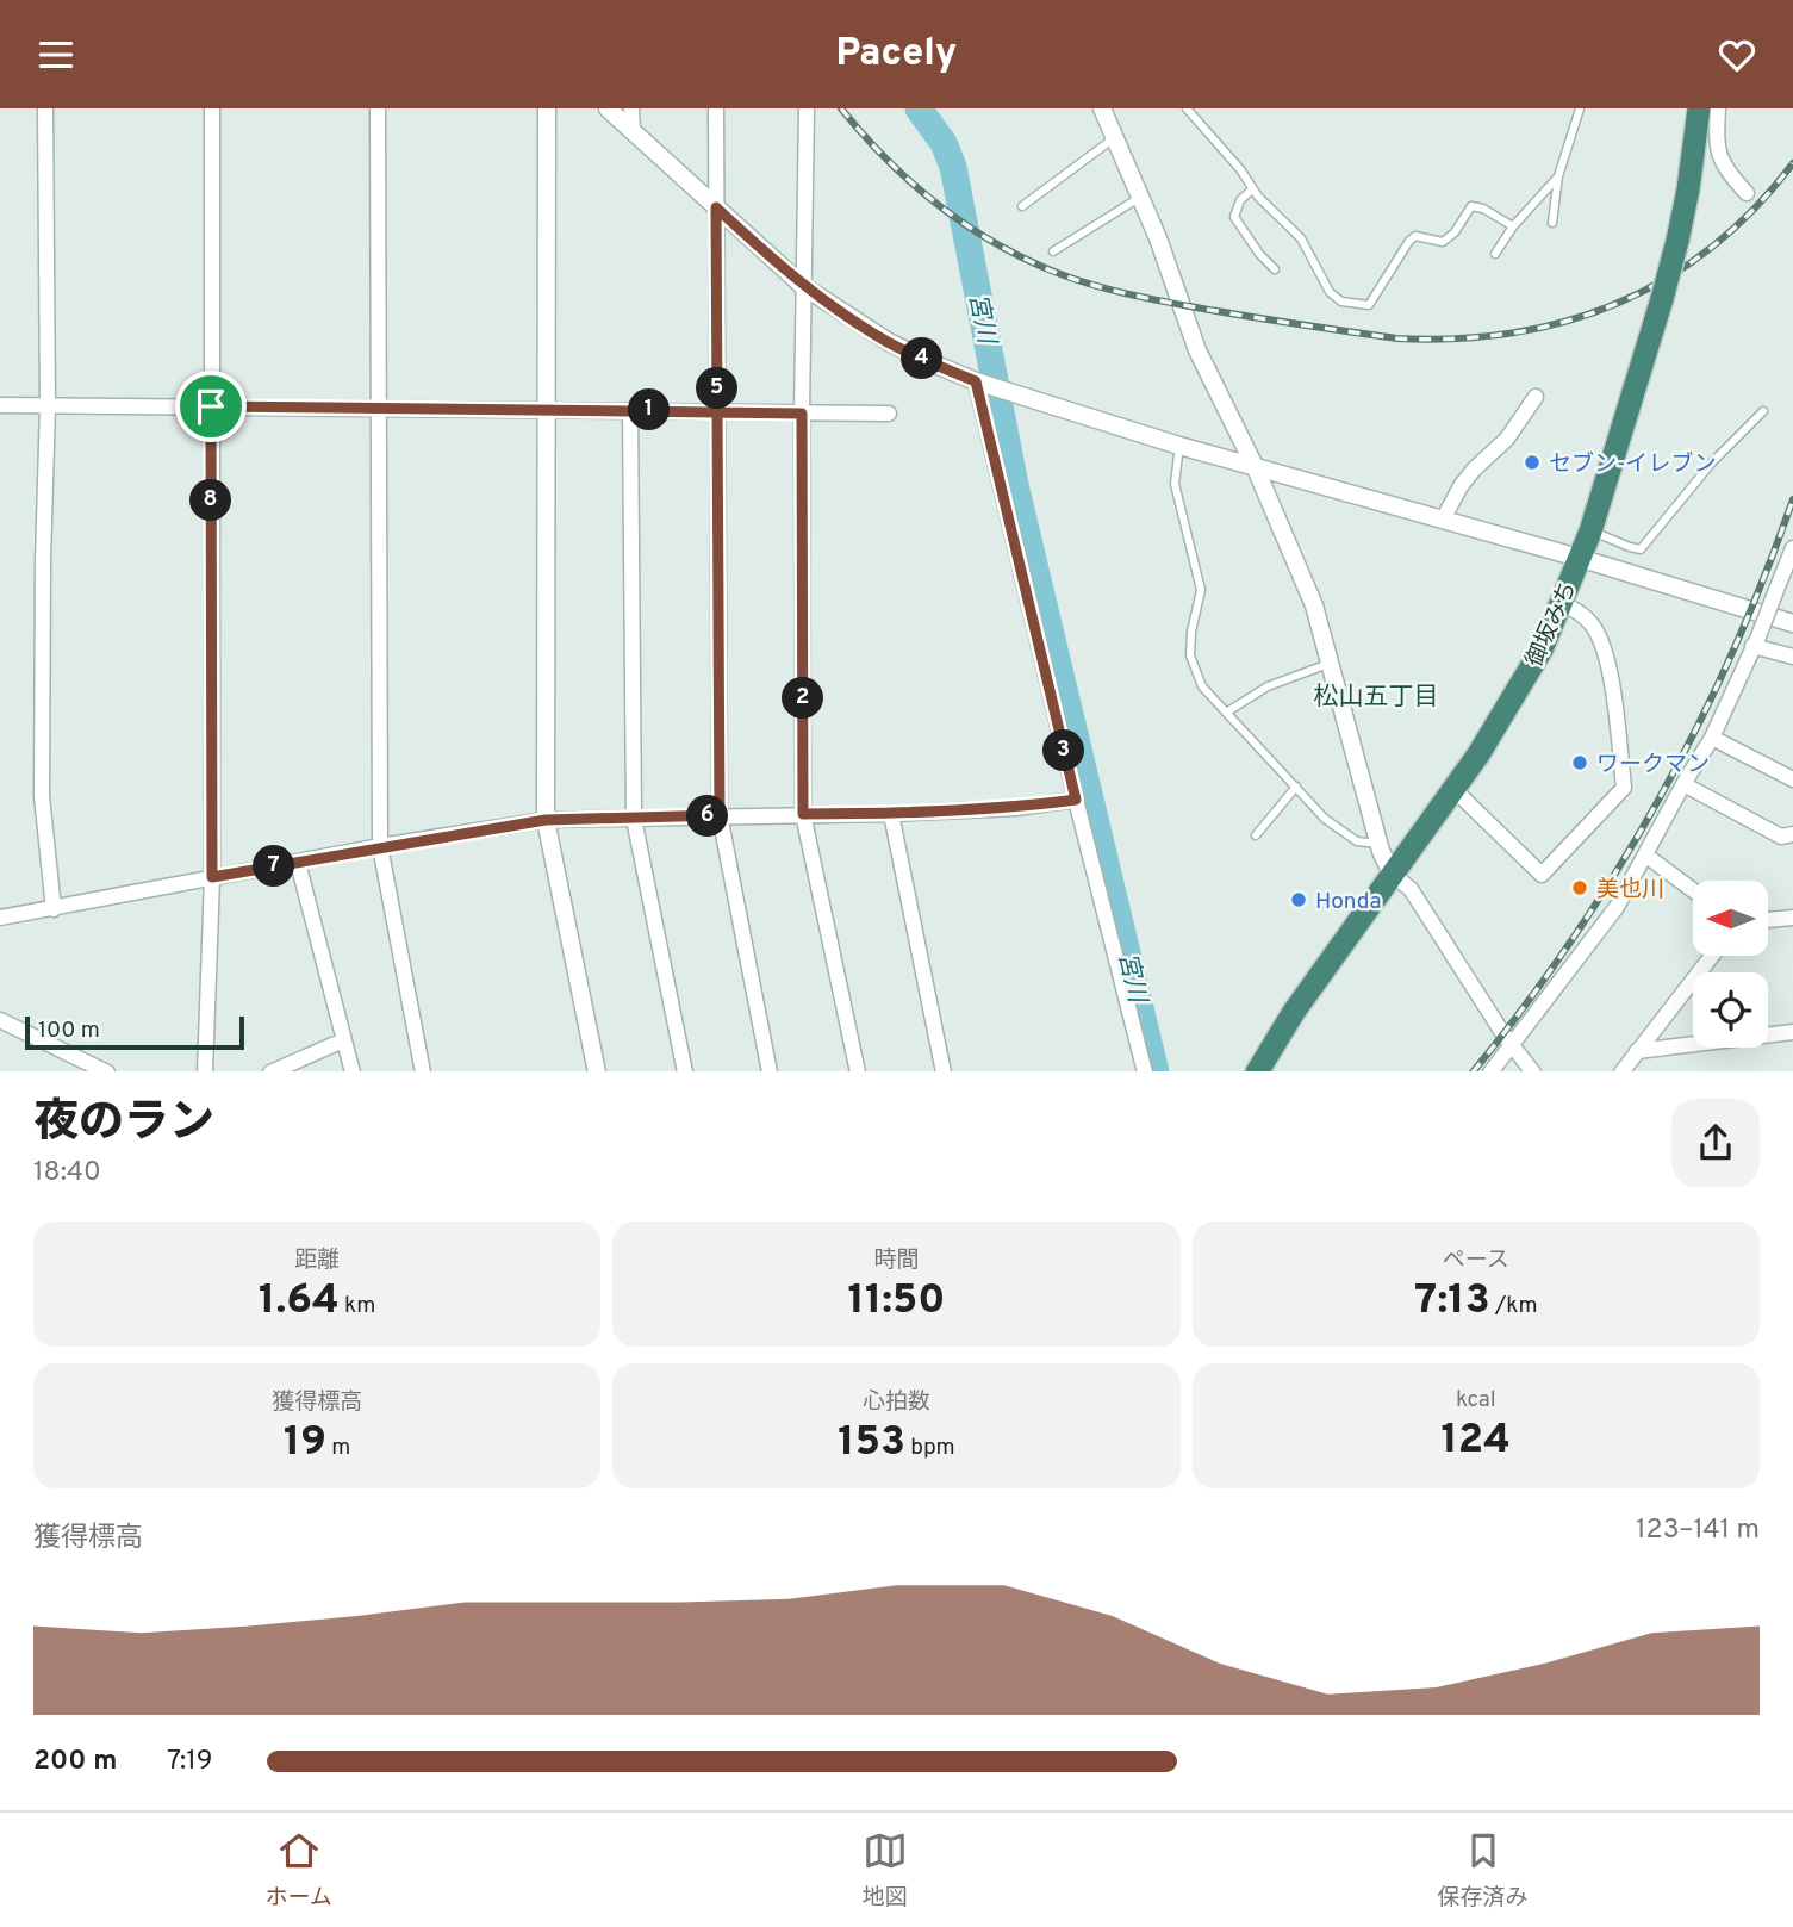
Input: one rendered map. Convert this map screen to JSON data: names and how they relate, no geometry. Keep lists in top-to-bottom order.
{
  "streets": {
    "highway": ["御坂みち"]
  },
  "districts": ["松山五丁目"],
  "water": ["宮川"],
  "places": [
    "セブン-イレブン",
    "ワークマン",
    "美也川",
    "Honda"
  ],
  "scale_bar": "100 m",
  "north": "left",
  "page": {
    "header": "Pacely",
    "pins": [
      "4",
      "5",
      "1",
      "8",
      "2",
      "3",
      "6",
      "7"
    ],
    "scale": "100 m",
    "heading": ["夜のラン", "18:40"],
    "stats": [
      ["距離", "1.64 km"],
      ["時間", "11:50"],
      ["ペース", "7:13 /km"],
      ["獲得標高", "19 m"],
      ["心拍数", "153 bpm"],
      ["kcal", "124"]
    ],
    "chart": ["獲得標高", "123–141 m"],
    "list": [
      {
        "name": "200 m",
        "note": "7:19"
      }
    ],
    "tabs": ["ホーム", "地図", "保存済み"]
  }
}
